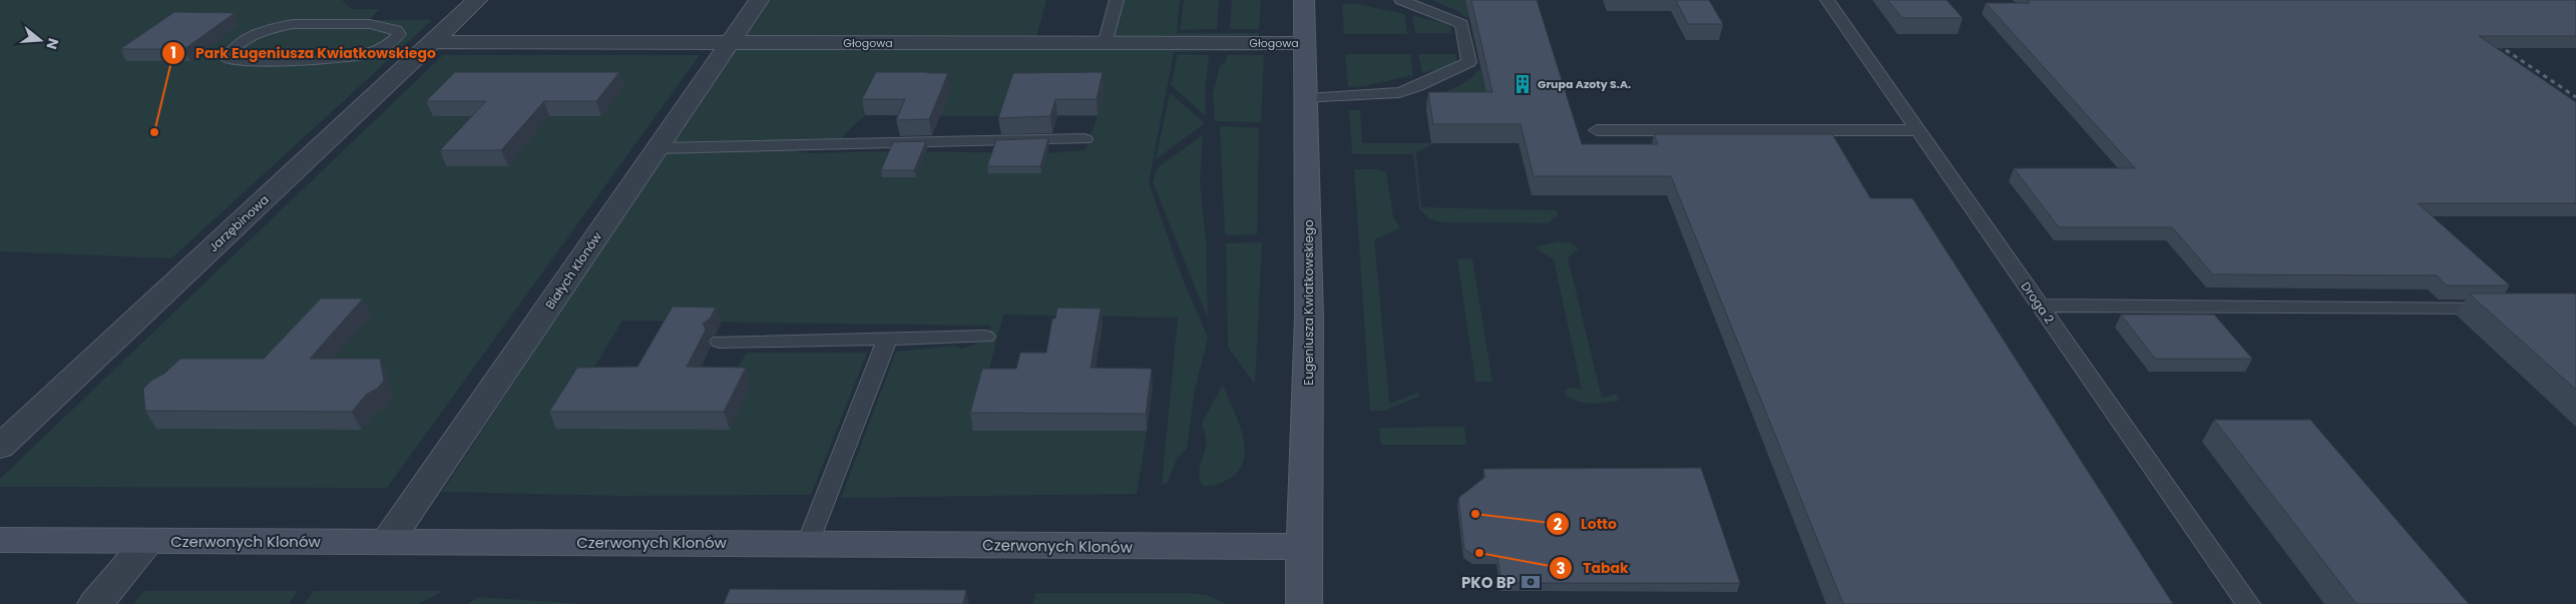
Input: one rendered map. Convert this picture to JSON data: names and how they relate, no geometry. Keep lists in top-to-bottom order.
{
  "streets": {
    "main road": ["Eugeniusza Kwiatkowskiego", "Czerwonych Klonów"],
    "street": ["Głogowa", "Jarzębinowa", "Białych Klonów"],
    "lane": ["Droga 2"]
  },
  "crossings": [
    ["Głogowa", "Jarzębinowa"],
    ["Głogowa", "Białych Klonów"],
    ["Głogowa", "Eugeniusza Kwiatkowskiego"],
    ["Białych Klonów", "Czerwonych Klonów"],
    ["Eugeniusza Kwiatkowskiego", "Czerwonych Klonów"]
  ],
  "places": {
    "building": ["Grupa Azoty S.A."],
    "other": ["Park Eugeniusza Kwiatkowskiego", "Lotto", "Tabak"],
    "bank": ["PKO BP"]
  },
  "north": "right"
}
